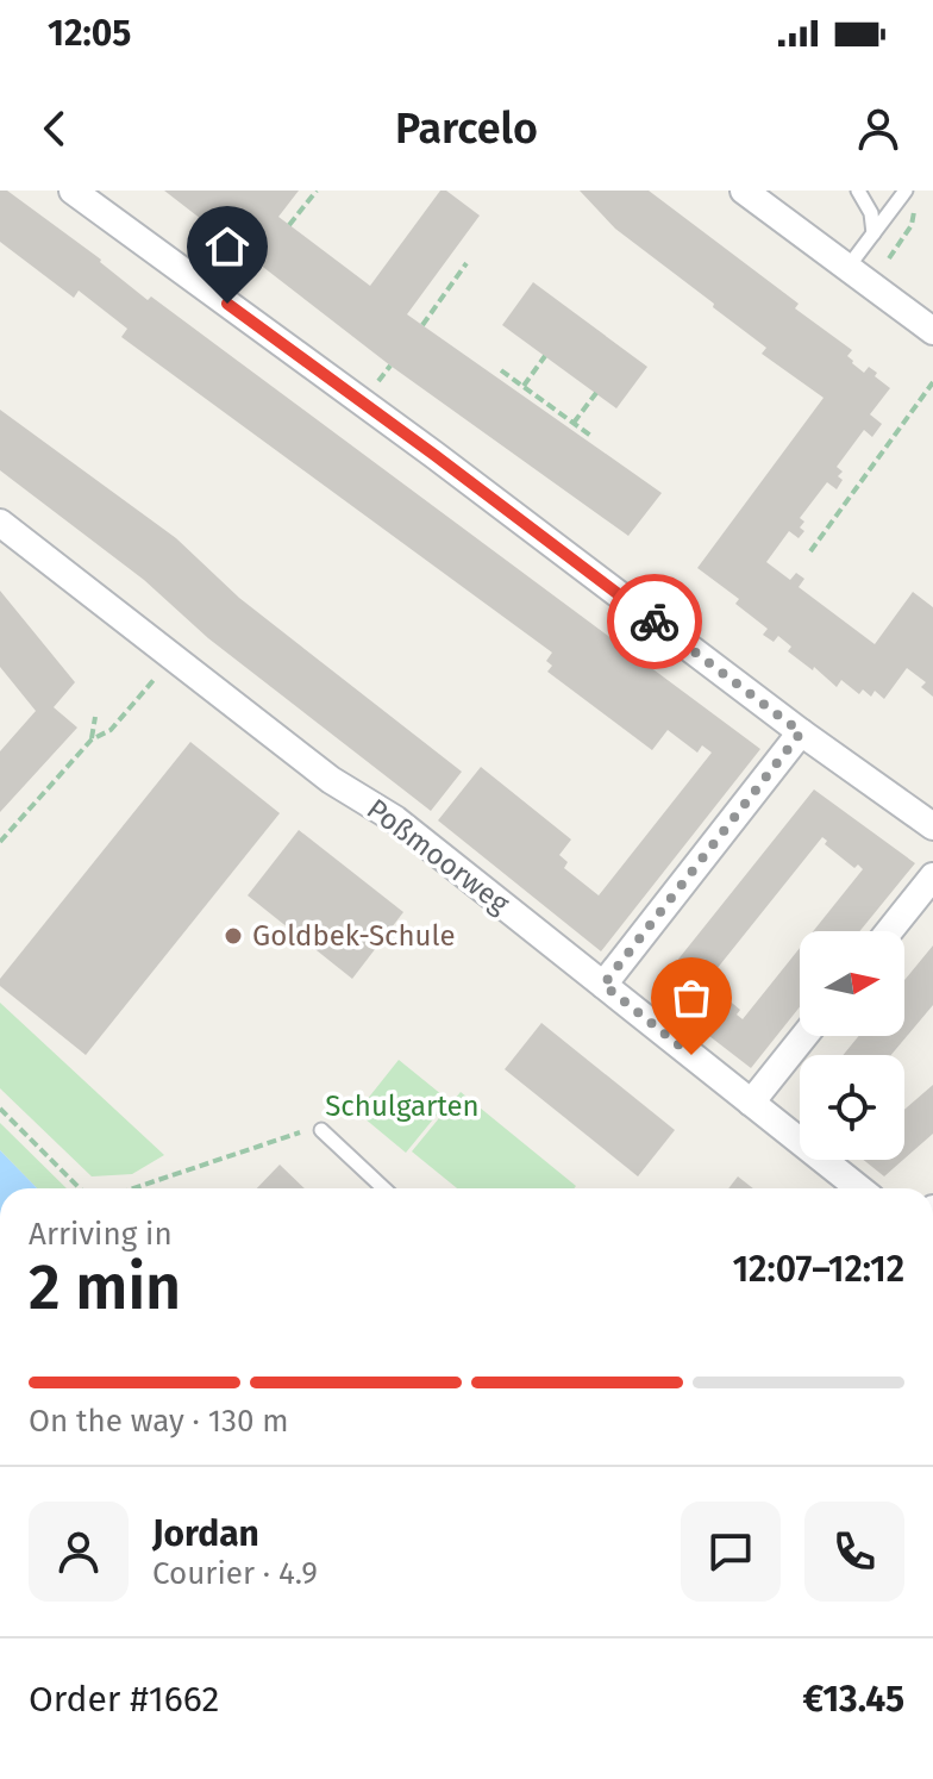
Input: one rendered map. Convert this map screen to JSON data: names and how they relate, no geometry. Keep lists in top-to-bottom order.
{
  "streets": {
    "street": ["Poßmoorweg"]
  },
  "parks": ["Schulgarten"],
  "places": ["Goldbek-Schule"],
  "north": "right",
  "page": {
    "status": "12:05",
    "header": "Parcelo",
    "heading": ["2 min", "Arriving in", "12:07–12:12"],
    "panel": [
      "Jordan",
      "Courier · 4.9",
      "Order #1662",
      "€13.45"
    ],
    "bar": "On the way · 130 m"
  }
}
